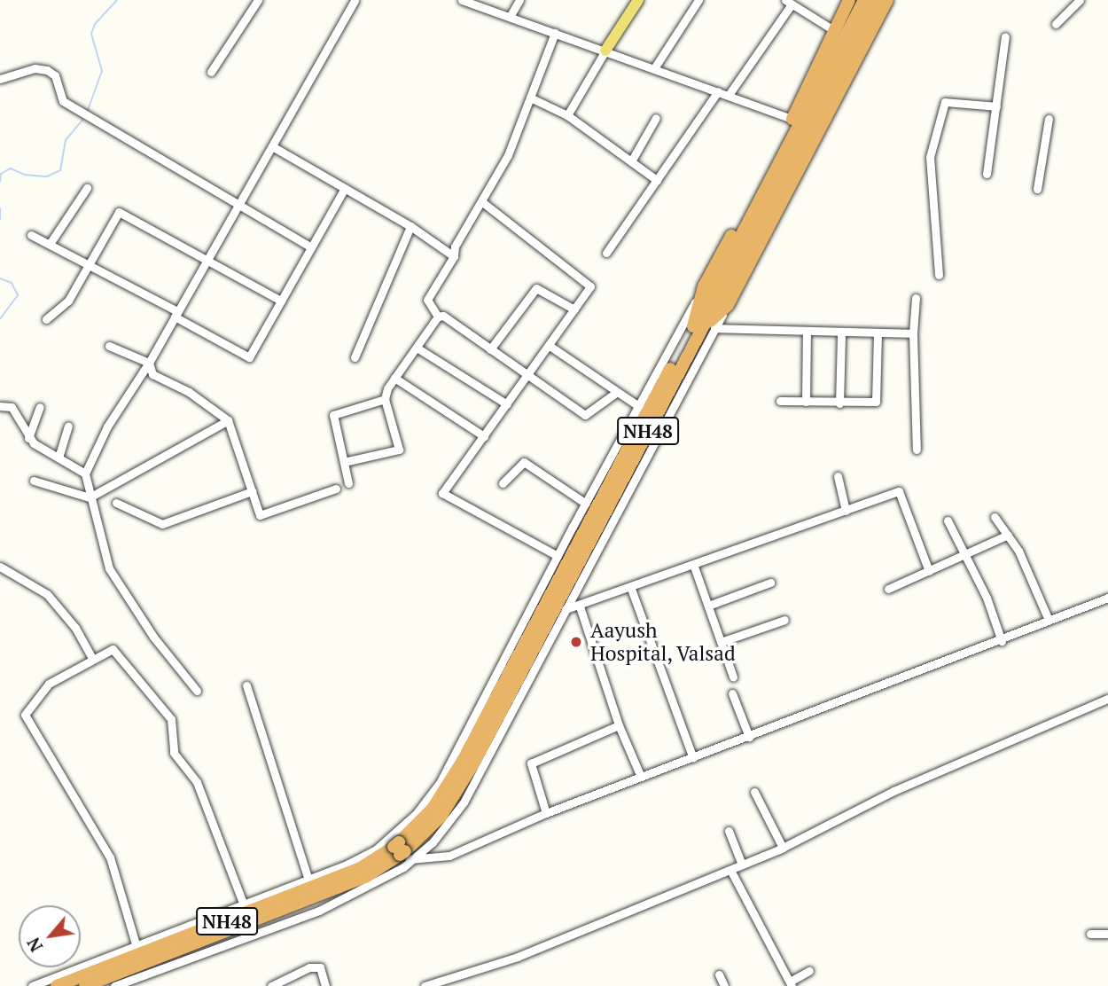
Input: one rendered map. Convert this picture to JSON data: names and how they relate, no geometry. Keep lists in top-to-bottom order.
{
  "streets": {
    "highway": ["NH48"]
  },
  "places": ["Aayush Hospital, Valsad"],
  "north": "bottom left"
}
